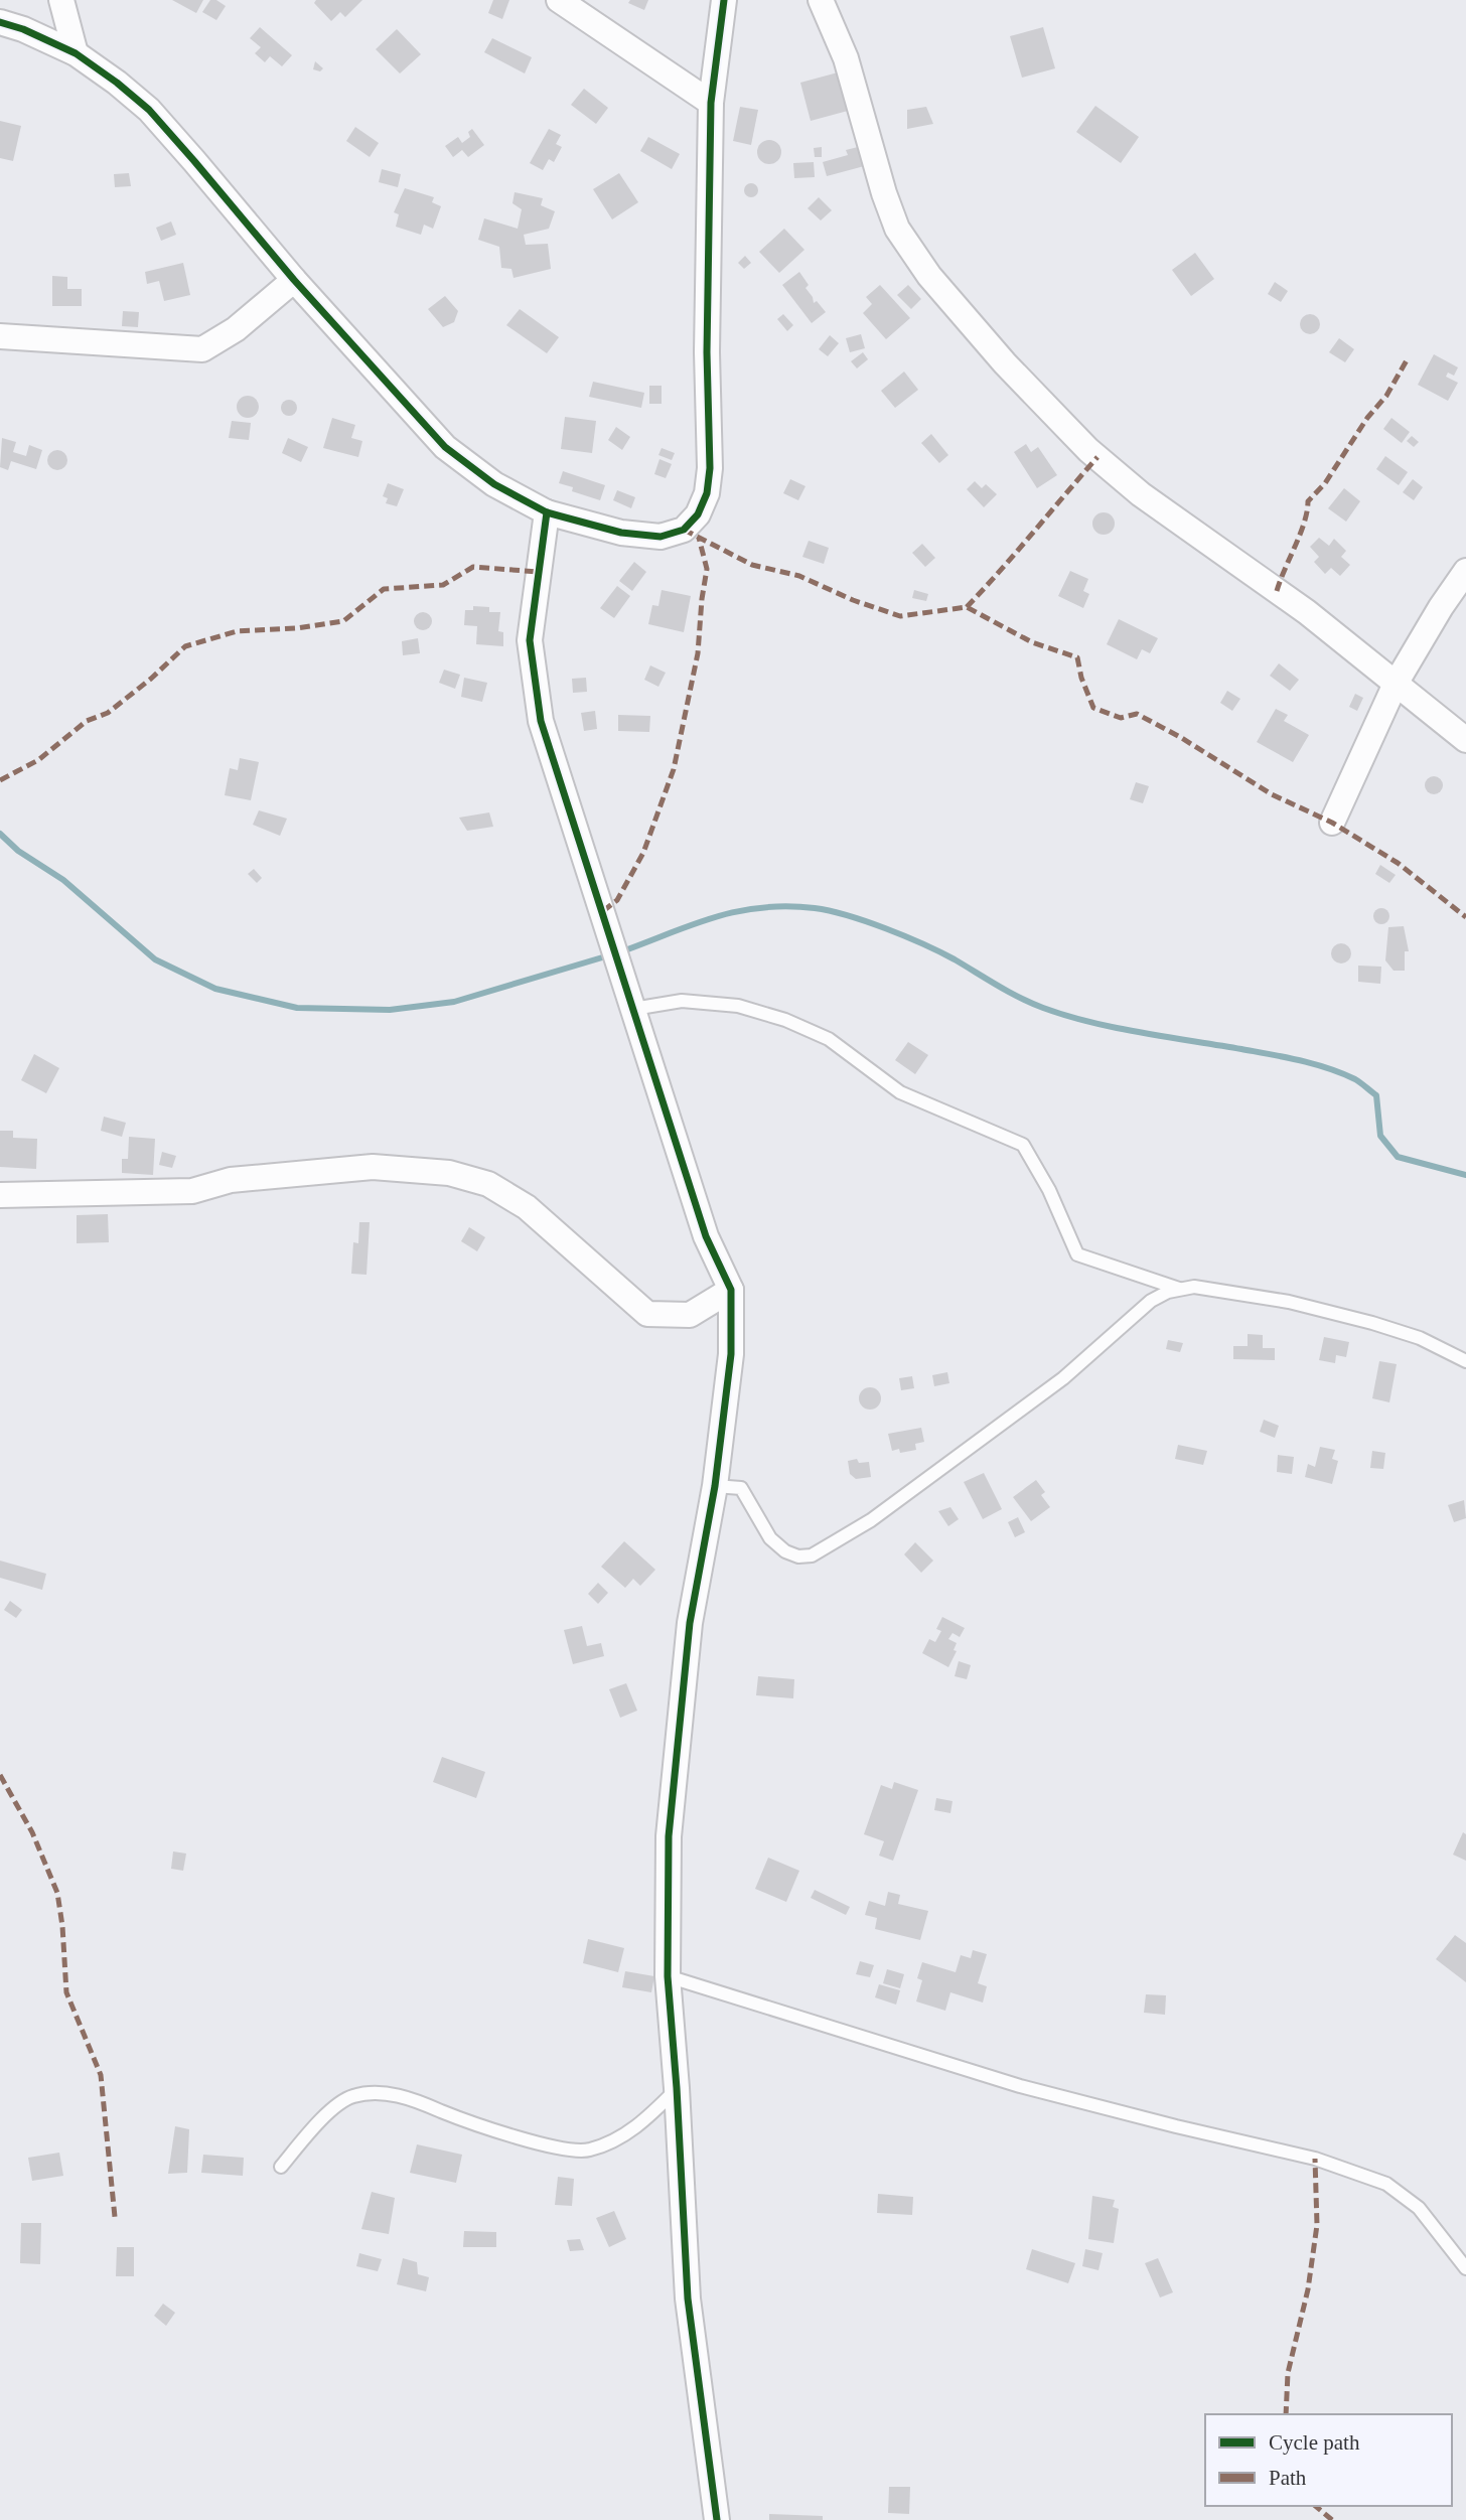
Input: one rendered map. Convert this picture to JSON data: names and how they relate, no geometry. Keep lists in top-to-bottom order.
{
  "legend": ["Cycle path", "Path"]
}
